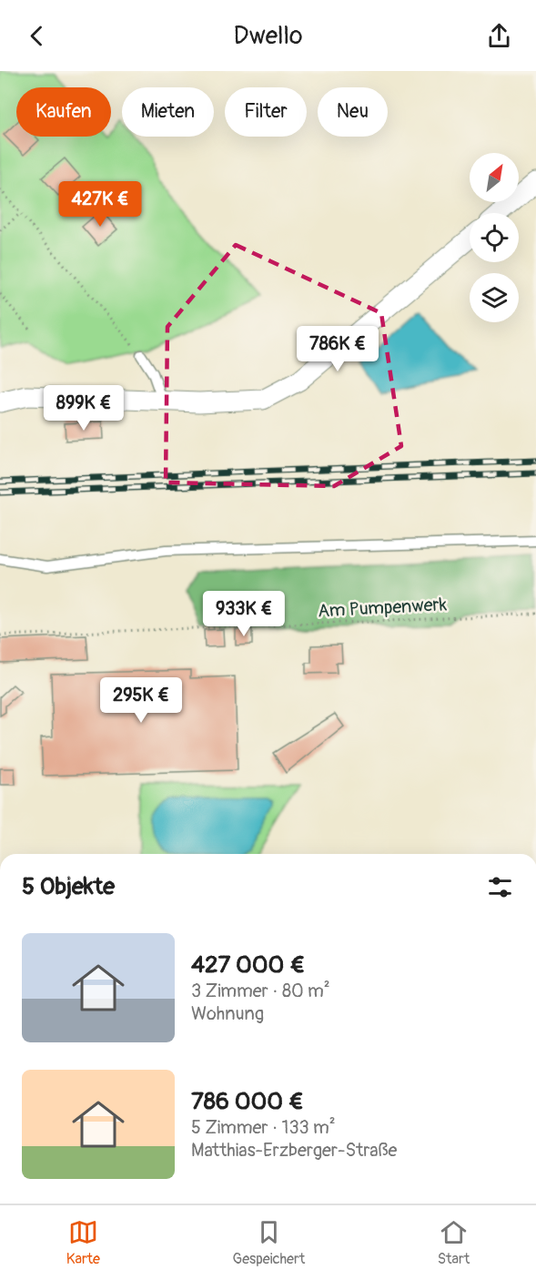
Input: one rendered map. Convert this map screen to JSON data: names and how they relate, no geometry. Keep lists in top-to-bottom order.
{
  "streets": {
    "path": ["Am Pumpenwerk"]
  },
  "north": "top right",
  "page": {
    "header": "Dwello",
    "chip": [
      "Kaufen",
      "Mieten",
      "Filter",
      "Neu"
    ],
    "price": [
      "427K €",
      "786K €",
      "899K €",
      "933K €",
      "295K €"
    ],
    "heading": "5 Objekte",
    "list": [
      {
        "name": "427 000 €",
        "note": "3 Zimmer · 80 m² · Wohnung"
      },
      {
        "name": "786 000 €",
        "note": "5 Zimmer · 133 m² · Matthias-Erzberger-Straße"
      }
    ],
    "tabs": ["Karte", "Gespeichert", "Start"]
  }
}
